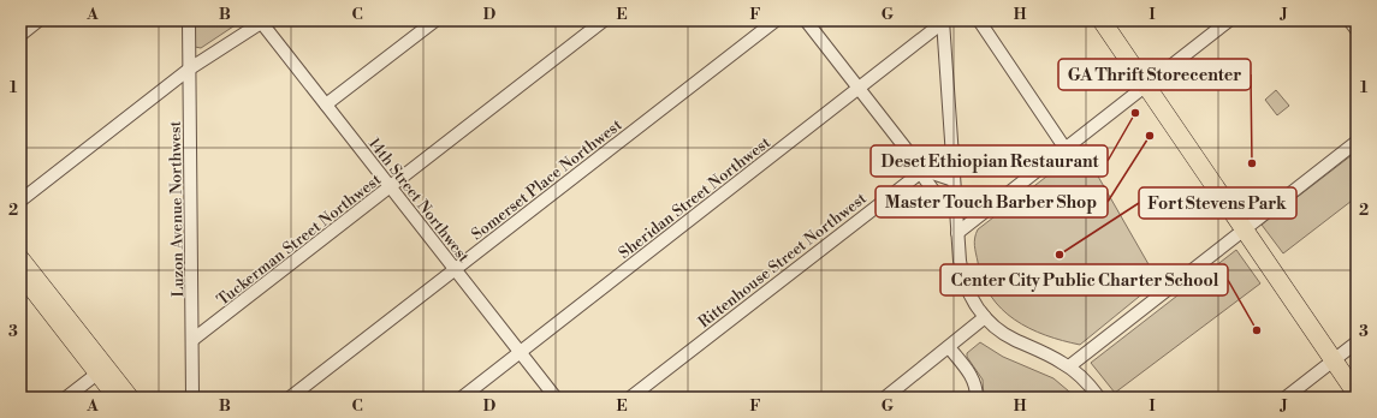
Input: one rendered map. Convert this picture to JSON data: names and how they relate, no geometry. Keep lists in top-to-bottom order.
{
  "streets": {
    "street": [
      "Somerset Place Northwest",
      "Sheridan Street Northwest",
      "14th Street Northwest",
      "Luzon Avenue Northwest",
      "Tuckerman Street Northwest",
      "Rittenhouse Street Northwest"
    ]
  },
  "crossings": [
    ["Somerset Place Northwest", "14th Street Northwest"],
    ["Sheridan Street Northwest", "14th Street Northwest"],
    ["14th Street Northwest", "Tuckerman Street Northwest"],
    ["Luzon Avenue Northwest", "Tuckerman Street Northwest"]
  ],
  "places": [
    "Deset Ethiopian Restaurant",
    "Master Touch Barber Shop",
    "GA Thrift Storecenter",
    "Fort Stevens Park",
    "Center City Public Charter School"
  ],
  "grid": {
    "columns": [
      "A",
      "B",
      "C",
      "D",
      "E",
      "F",
      "G",
      "H",
      "I",
      "J"
    ],
    "rows": ["1", "2", "3"]
  }
}
